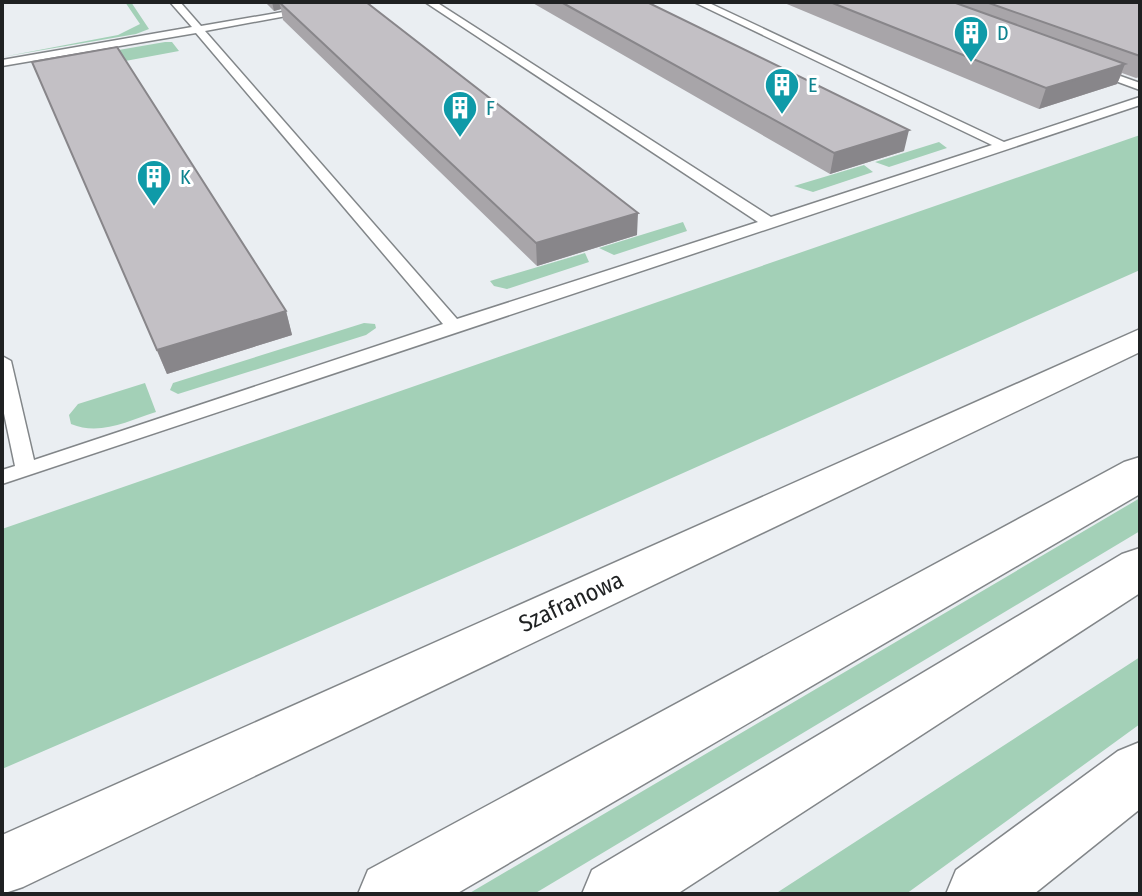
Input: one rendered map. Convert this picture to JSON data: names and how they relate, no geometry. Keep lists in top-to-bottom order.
{
  "streets": {
    "street": ["Szafranowa"]
  },
  "places": {
    "building": [
      "D",
      "E",
      "F",
      "K"
    ]
  }
}
